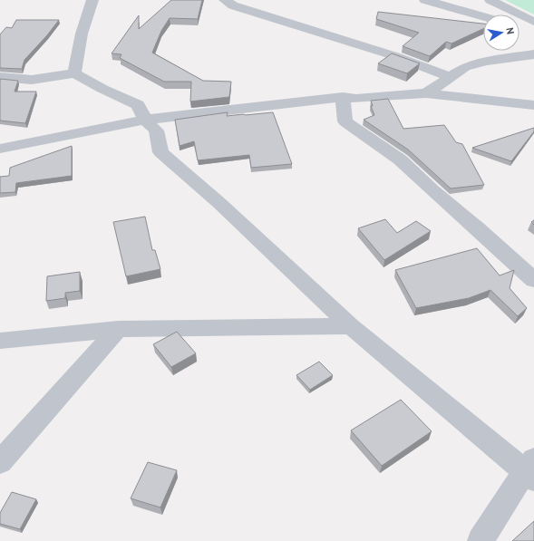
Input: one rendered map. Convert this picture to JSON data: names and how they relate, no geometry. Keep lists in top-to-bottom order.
{
  "north": "right"
}
